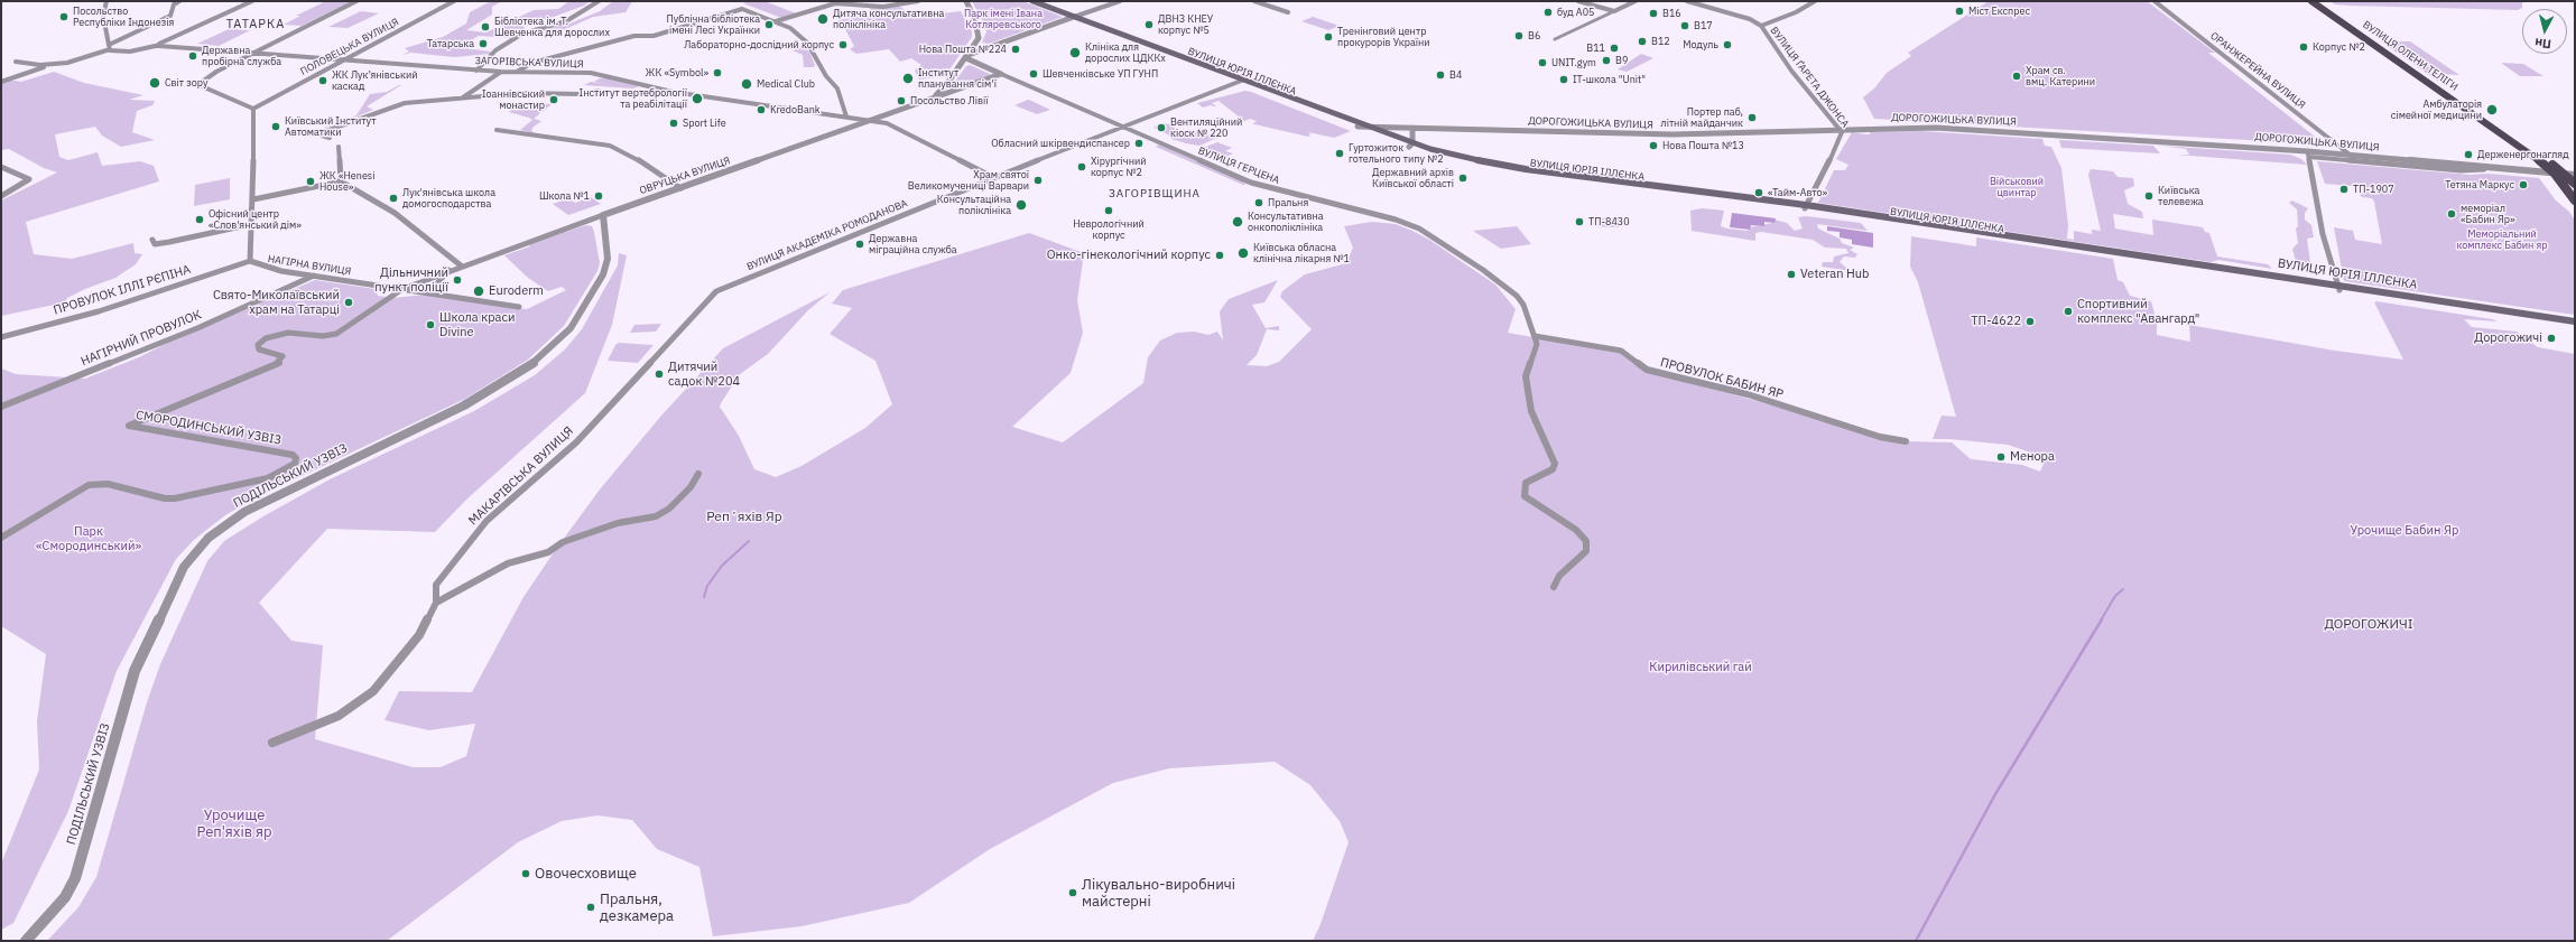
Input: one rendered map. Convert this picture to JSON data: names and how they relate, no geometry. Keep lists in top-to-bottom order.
{
  "streets": {
    "main road": ["ВУЛИЦЯ ОЛЕНИ ТЕЛІГИ", "ВУЛИЦЯ ЮРІЯ ІЛЛЄНКА"],
    "street": [
      "ПОЛОВЕЦЬКА ВУЛИЦЯ",
      "ЗАГОРІВСЬКА ВУЛИЦЯ",
      "ОРАНЖЕРЕЙНА ВУЛИЦЯ",
      "ВУЛИЦЯ ҐАРЕТА ДЖОНСА",
      "ДОРОГОЖИЦЬКА ВУЛИЦЯ",
      "ВУЛИЦЯ ГЕРЦЕНА",
      "ОВРУЦЬКА ВУЛИЦЯ",
      "ВУЛИЦЯ АКАДЕМІКА РОМОДАНОВА",
      "НАГІРНА ВУЛИЦЯ",
      "ПРОВУЛОК ІЛЛІ РЄПІНА",
      "НАГІРНИЙ ПРОВУЛОК",
      "ПРОВУЛОК БАБИН ЯР",
      "СМОРОДИНСЬКИЙ УЗВІЗ",
      "ПОДІЛЬСЬКИЙ УЗВІЗ",
      "МАКАРІВСЬКА ВУЛИЦЯ"
    ]
  },
  "crossings": [
    ["ПОЛОВЕЦЬКА ВУЛИЦЯ", "ЗАГОРІВСЬКА ВУЛИЦЯ"],
    ["ПОЛОВЕЦЬКА ВУЛИЦЯ", "НАГІРНА ВУЛИЦЯ"],
    ["ВУЛИЦЯ ОЛЕНИ ТЕЛІГИ", "ДОРОГОЖИЦЬКА ВУЛИЦЯ"],
    ["ЗАГОРІВСЬКА ВУЛИЦЯ", "ОВРУЦЬКА ВУЛИЦЯ"],
    ["ЗАГОРІВСЬКА ВУЛИЦЯ", "ВУЛИЦЯ АКАДЕМІКА РОМОДАНОВА"],
    ["ОРАНЖЕРЕЙНА ВУЛИЦЯ", "ДОРОГОЖИЦЬКА ВУЛИЦЯ"],
    ["ВУЛИЦЯ ЮРІЯ ІЛЛЄНКА", "ВУЛИЦЯ ҐАРЕТА ДЖОНСА"],
    ["ВУЛИЦЯ ЮРІЯ ІЛЛЄНКА", "ДОРОГОЖИЦЬКА ВУЛИЦЯ"],
    ["ВУЛИЦЯ ЮРІЯ ІЛЛЄНКА", "ВУЛИЦЯ АКАДЕМІКА РОМОДАНОВА"],
    ["ВУЛИЦЯ ҐАРЕТА ДЖОНСА", "ДОРОГОЖИЦЬКА ВУЛИЦЯ"],
    ["ВУЛИЦЯ ГЕРЦЕНА", "ОВРУЦЬКА ВУЛИЦЯ"],
    ["ВУЛИЦЯ ГЕРЦЕНА", "ВУЛИЦЯ АКАДЕМІКА РОМОДАНОВА"],
    ["ВУЛИЦЯ ГЕРЦЕНА", "ПРОВУЛОК БАБИН ЯР"],
    ["ОВРУЦЬКА ВУЛИЦЯ", "НАГІРНА ВУЛИЦЯ"],
    ["ОВРУЦЬКА ВУЛИЦЯ", "СМОРОДИНСЬКИЙ УЗВІЗ"],
    ["ОВРУЦЬКА ВУЛИЦЯ", "ПОДІЛЬСЬКИЙ УЗВІЗ"],
    ["ВУЛИЦЯ АКАДЕМІКА РОМОДАНОВА", "МАКАРІВСЬКА ВУЛИЦЯ"],
    ["НАГІРНА ВУЛИЦЯ", "ПРОВУЛОК ІЛЛІ РЄПІНА"],
    ["НАГІРНА ВУЛИЦЯ", "НАГІРНИЙ ПРОВУЛОК"],
    ["НАГІРНА ВУЛИЦЯ", "СМОРОДИНСЬКИЙ УЗВІЗ"]
  ],
  "districts": [
    "ТАТАРКА",
    "ЗАГОРІВЩИНА",
    "Репʼяхів Яр",
    "ДОРОГОЖИЧІ"
  ],
  "parks": [
    "Парк імені Івана Котляревського",
    "Військовий цвинтар",
    "Меморіальний комплекс Бабин яр",
    "Урочище Бабин Яр",
    "Парк «Смородинський»",
    "Кирилівський гай",
    "Урочище Реп'яхів яр"
  ],
  "places": [
    "Міст Експрес",
    "буд А05",
    "B16",
    "Посольство Республіки Індонезія",
    "Дитяча консультативна поліклініка",
    "Публічна бібліотека імені Лесі Українки",
    "ДВНЗ КНЕУ корпус №5",
    "B17",
    "Бібліотека ім. Т. Шевченка для дорослих",
    "B6",
    "Тренінговий центр прокурорів України",
    "B12",
    "Татарська",
    "Лабораторно-дослідний корпус",
    "Модуль",
    "Корпус №2",
    "B11",
    "Нова Пошта №224",
    "Клініка для дорослих ЦДККх",
    "Державна пробірна служба",
    "B9",
    "UNIT.gym",
    "ЖК «Symbol»",
    "Шевченківське УП ГУНП",
    "B4",
    "Храм св. вмц. Катерини",
    "Інститут планування сім'ї",
    "IT-школа \"Unit\"",
    "ЖК Лук’янівський каскад",
    "Світ зору",
    "Medical Club",
    "Інститут вертебрології та реабілітації",
    "Іоаннівський монастир",
    "Посольство Лівії",
    "KredoBank",
    "Амбулаторія сімейної медицини",
    "Портер паб, літній майданчик",
    "Sport Life",
    "Київський Інститут Автоматики",
    "Вентиляційний кіоск № 220",
    "Обласний шкірвендиспансер",
    "Нова Пошта №13",
    "Гуртожиток готельного типу №2",
    "Держенергонагляд",
    "Хірургічний корпус №2",
    "Державний архів Київської області",
    "Храм святої Великомучениці Варвари",
    "ЖК «Henesi House»",
    "Тетяна Маркус",
    "ТП-1907",
    "«Тайм-Авто»",
    "Школа №1",
    "Київська телевежа",
    "Лук'янівська школа домогосподарства",
    "Пральня",
    "Консультаційна поліклініка",
    "Неврологічний корпус",
    "меморіал «Бабин Яр»",
    "Офісний центр «Слов'янський дім»",
    "Консультативна онкополіклініка",
    "ТП-8430",
    "Державна міграційна служба",
    "Київська обласна клінічна лікарня №1",
    "Онко-гінекологічний корпус",
    "Veteran Hub",
    "Дільничний пункт поліції",
    "Euroderm",
    "Свято-Миколаївський храм на Татарці",
    "Спортивний комплекс \"Авангард\"",
    "ТП-4622",
    "Школа краси Divine",
    "Дорогожичі",
    "Дитячий садок №204",
    "Менора",
    "Овочесховище",
    "Лікувально-виробничі майстерні",
    "Пральня, дезкамера"
  ],
  "north": "bottom"
}
